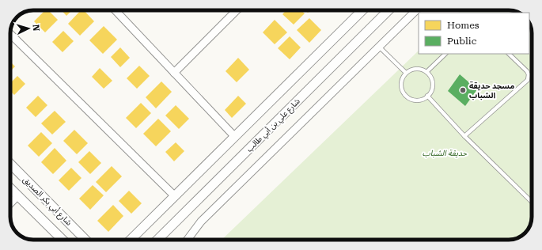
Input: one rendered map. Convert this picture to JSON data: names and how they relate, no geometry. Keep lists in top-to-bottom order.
{
  "streets": {
    "street": ["شارع علي بن أبي طالب", "شارع أبي بكر الصديق"]
  },
  "parks": ["حديقة الشباب"],
  "places": ["مسجد حديقة الشباب"],
  "legend": ["Homes", "Public"],
  "north": "right"
}
